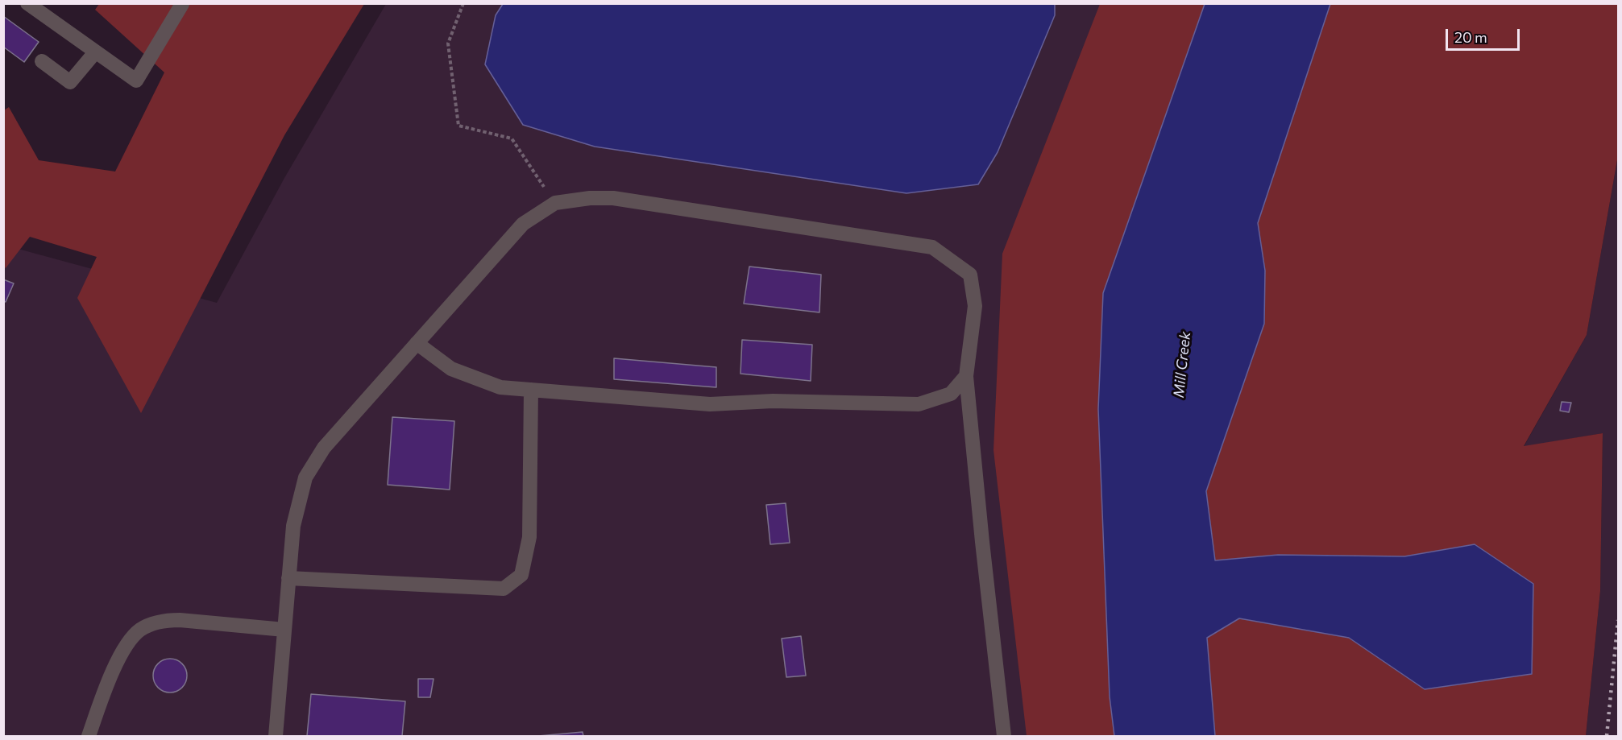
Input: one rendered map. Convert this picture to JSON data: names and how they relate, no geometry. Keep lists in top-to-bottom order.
{
  "water": ["Mill Creek"],
  "scale_bar": "20 m"
}
